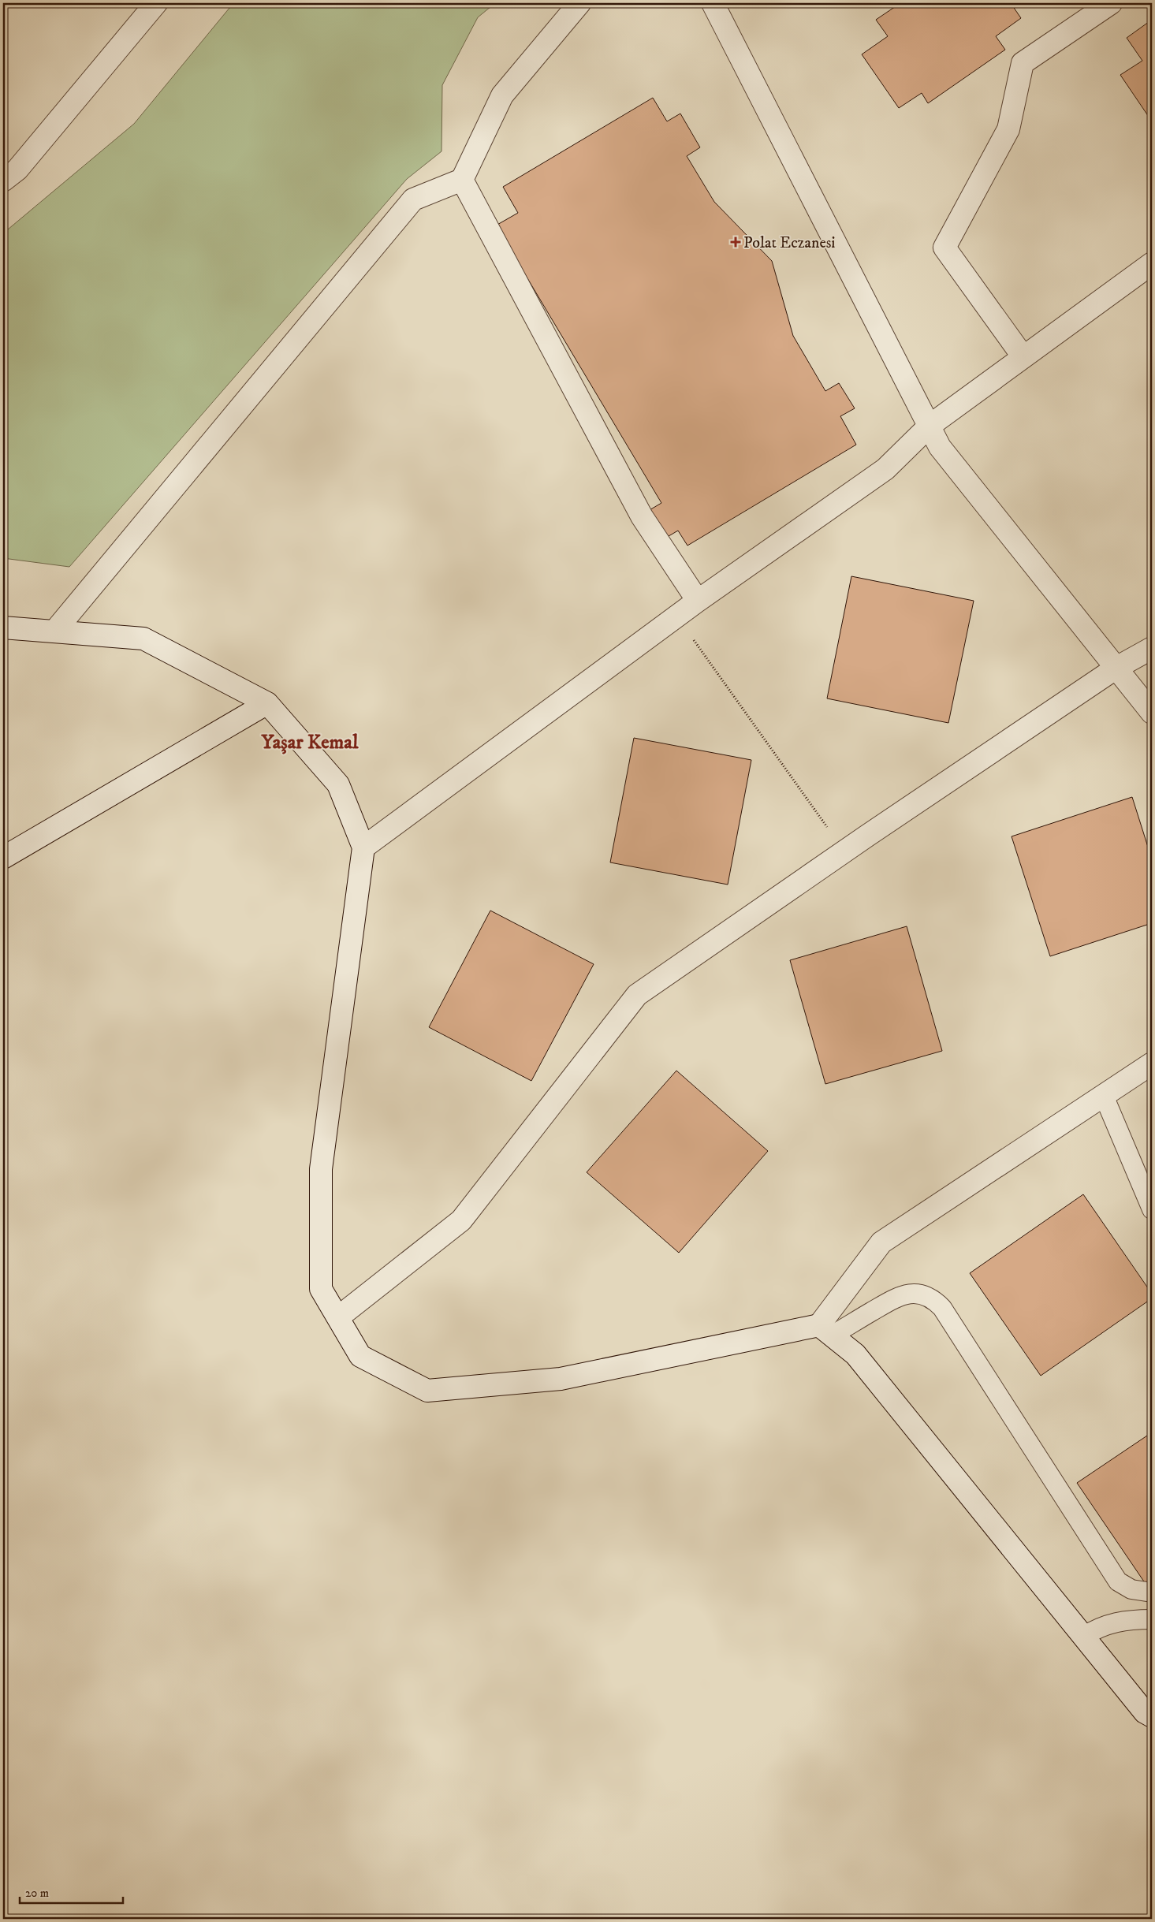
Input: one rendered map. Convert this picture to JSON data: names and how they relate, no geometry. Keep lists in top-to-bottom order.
{
  "districts": ["Yaşar Kemal"],
  "places": {
    "health": ["Polat Eczanesi"]
  },
  "scale_bar": "20 m"
}
